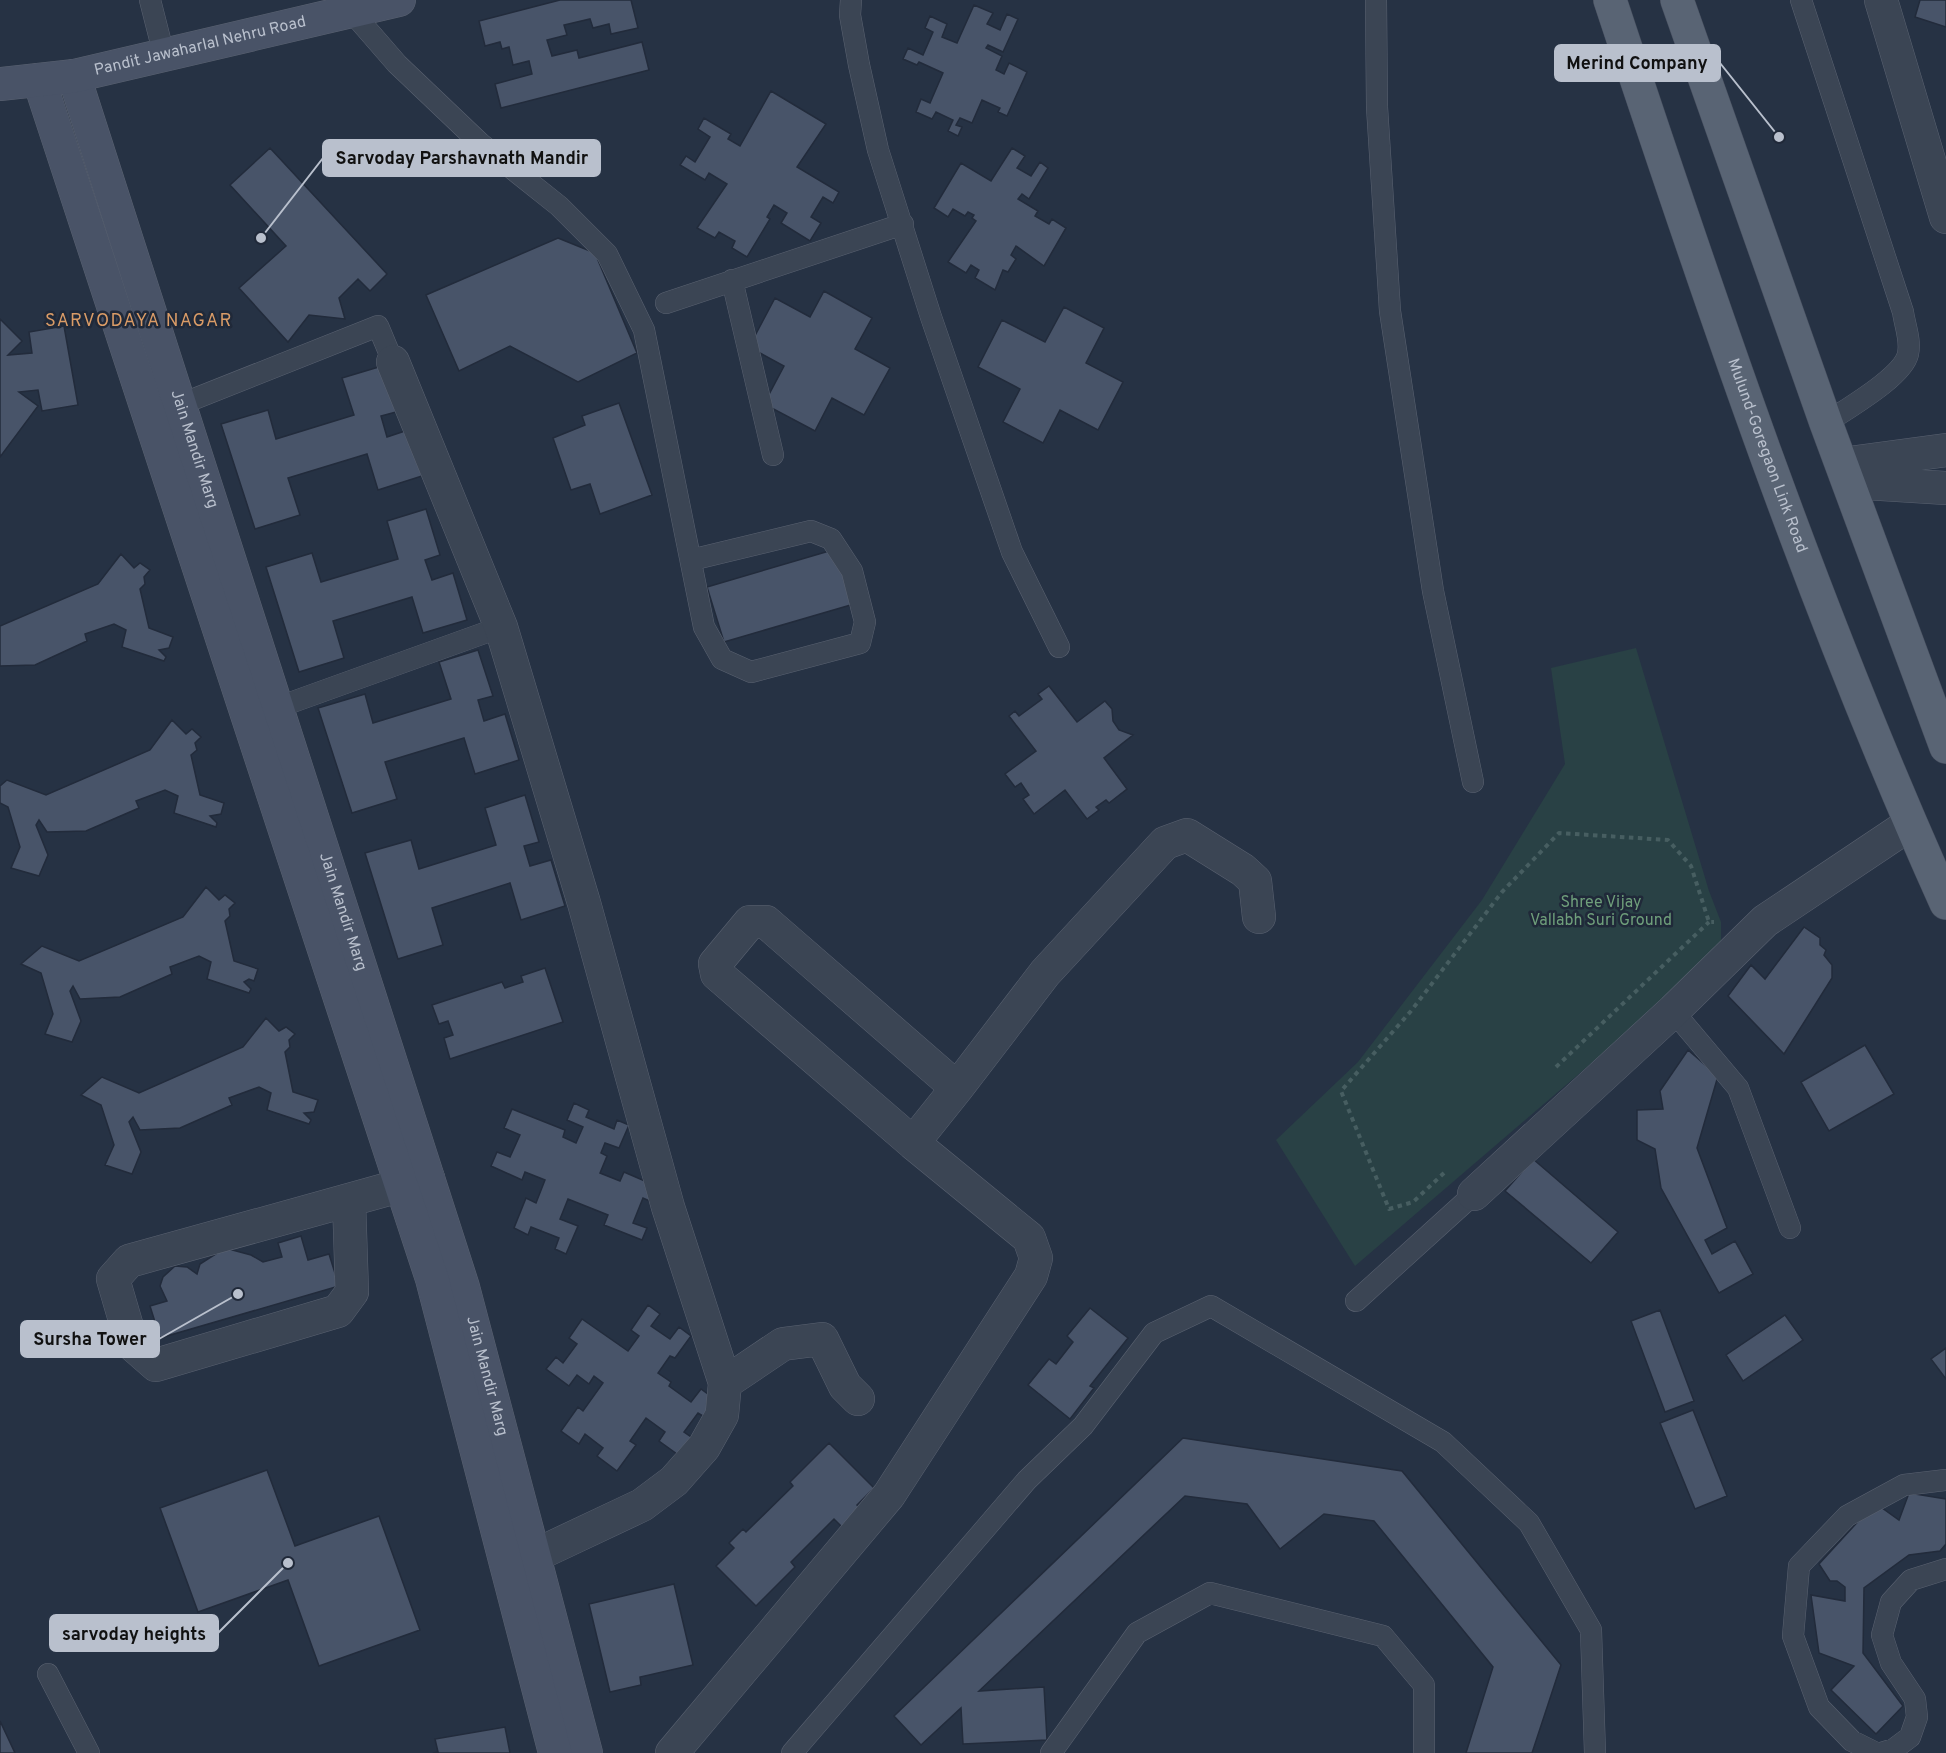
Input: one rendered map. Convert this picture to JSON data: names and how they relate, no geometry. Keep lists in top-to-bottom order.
{
  "streets": {
    "main road": ["Mulund-Goregaon Link Road"],
    "street": ["Pandit Jawaharlal Nehru Road", "Jain Mandir Marg"]
  },
  "crossings": [
    ["Pandit Jawaharlal Nehru Road", "Jain Mandir Marg"]
  ],
  "districts": ["SARVODAYA NAGAR"],
  "parks": ["Shree Vijay Vallabh Suri Ground"],
  "places": [
    "Merind Company",
    "Sarvoday Parshavnath Mandir",
    "Sursha Tower",
    "sarvoday heights"
  ]
}
